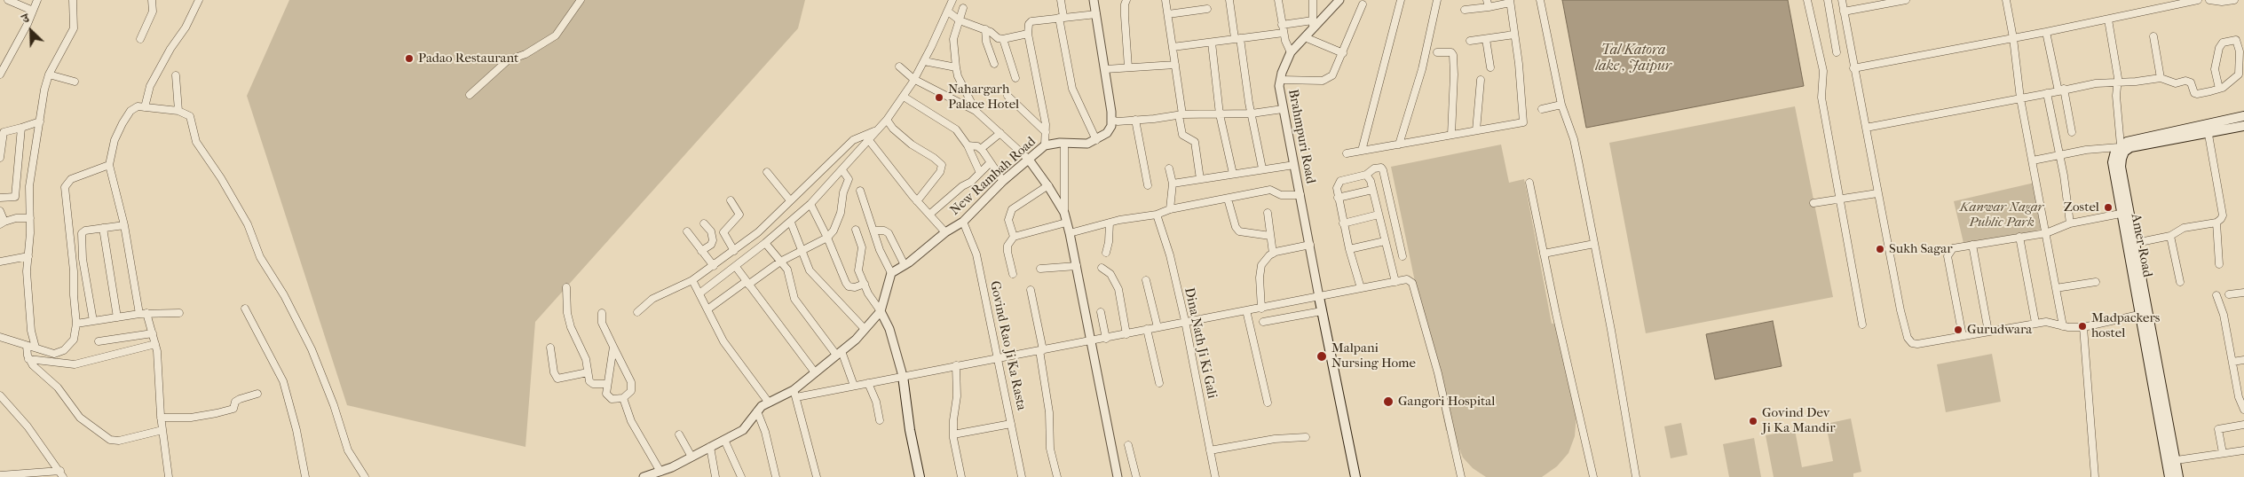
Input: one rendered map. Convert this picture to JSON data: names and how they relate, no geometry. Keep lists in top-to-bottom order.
{
  "streets": {
    "main road": ["Amer Road"],
    "street": [
      "Brahmpuri Road",
      "New Rambah Road",
      "Dina Nath Ji Ki Gali",
      "Govind Rao Ji Ka Rasta"
    ]
  },
  "crossings": [
    ["New Rambah Road", "Govind Rao Ji Ka Rasta"]
  ],
  "water": ["Tal Katora lake , Jaipur"],
  "parks": ["Kanwar Nagar Public Park"],
  "places": [
    "Padao Restaurant",
    "Nahargarh Palace Hotel",
    "Zostel",
    "Sukh Sagar",
    "Madpackers hostel",
    "Gurudwara",
    "Malpani Nursing Home",
    "Gangori Hospital",
    "Govind Dev Ji Ka Mandir"
  ],
  "north": "top left"
}
